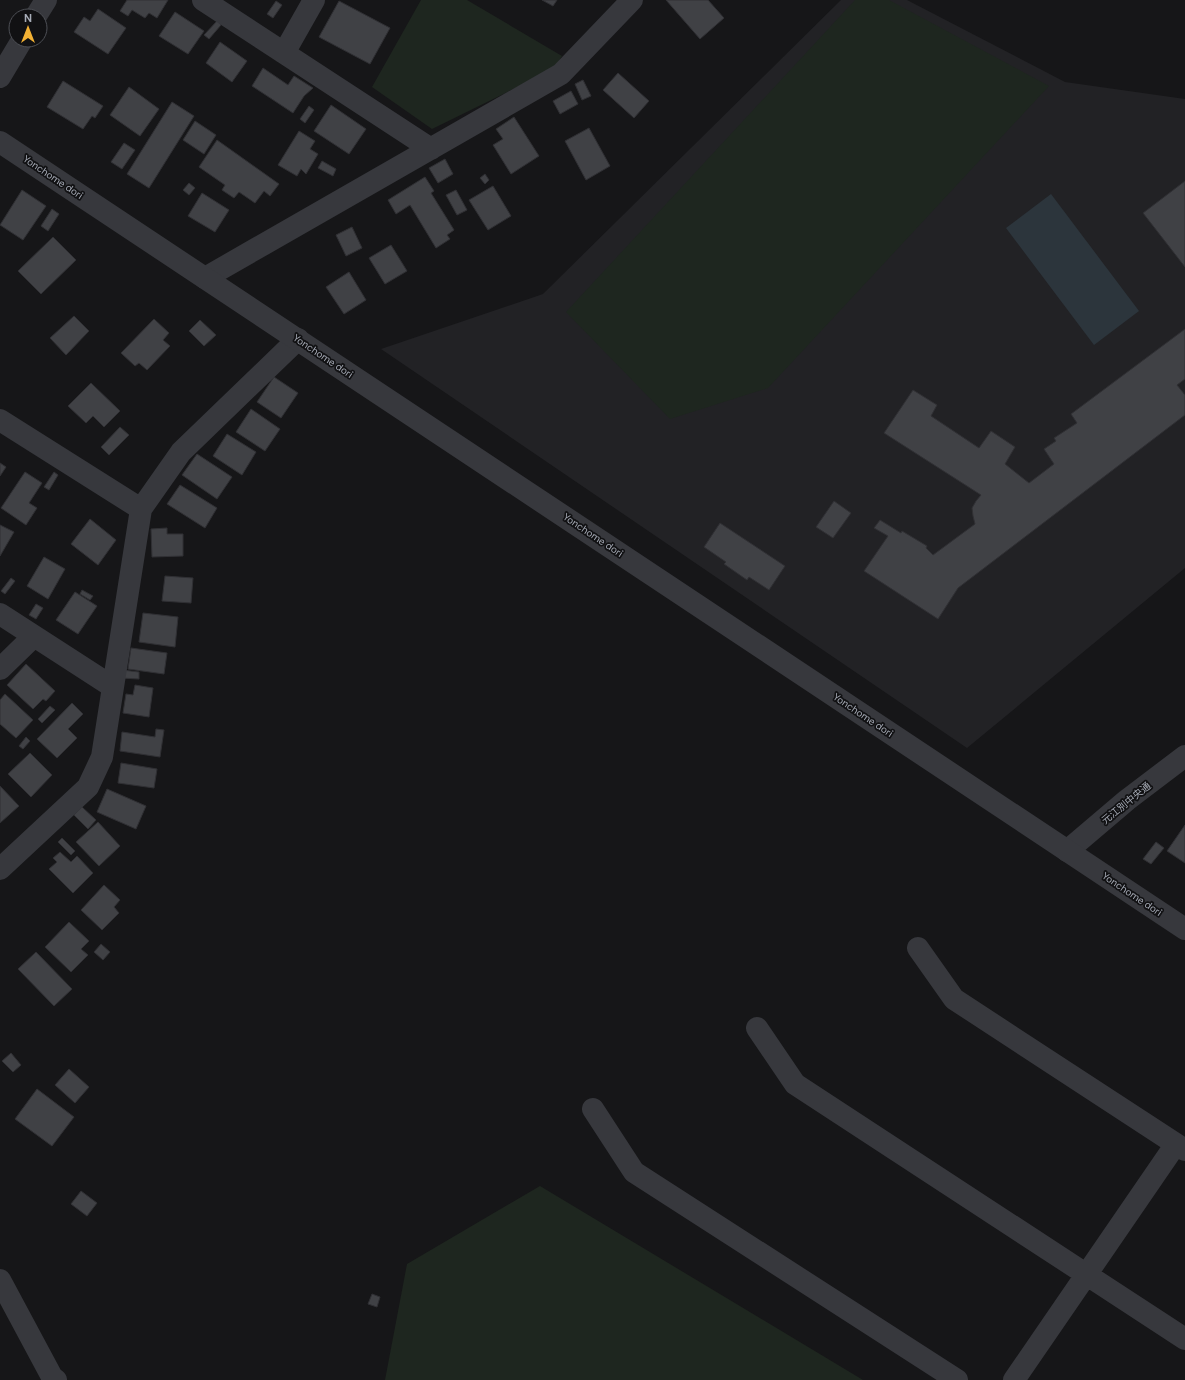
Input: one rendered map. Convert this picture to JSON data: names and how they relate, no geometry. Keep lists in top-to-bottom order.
{
  "streets": {
    "street": ["Yonchome dori", "元江別中央通"]
  },
  "crossings": [
    ["Yonchome dori", "元江別中央通"]
  ],
  "north": "top"
}
